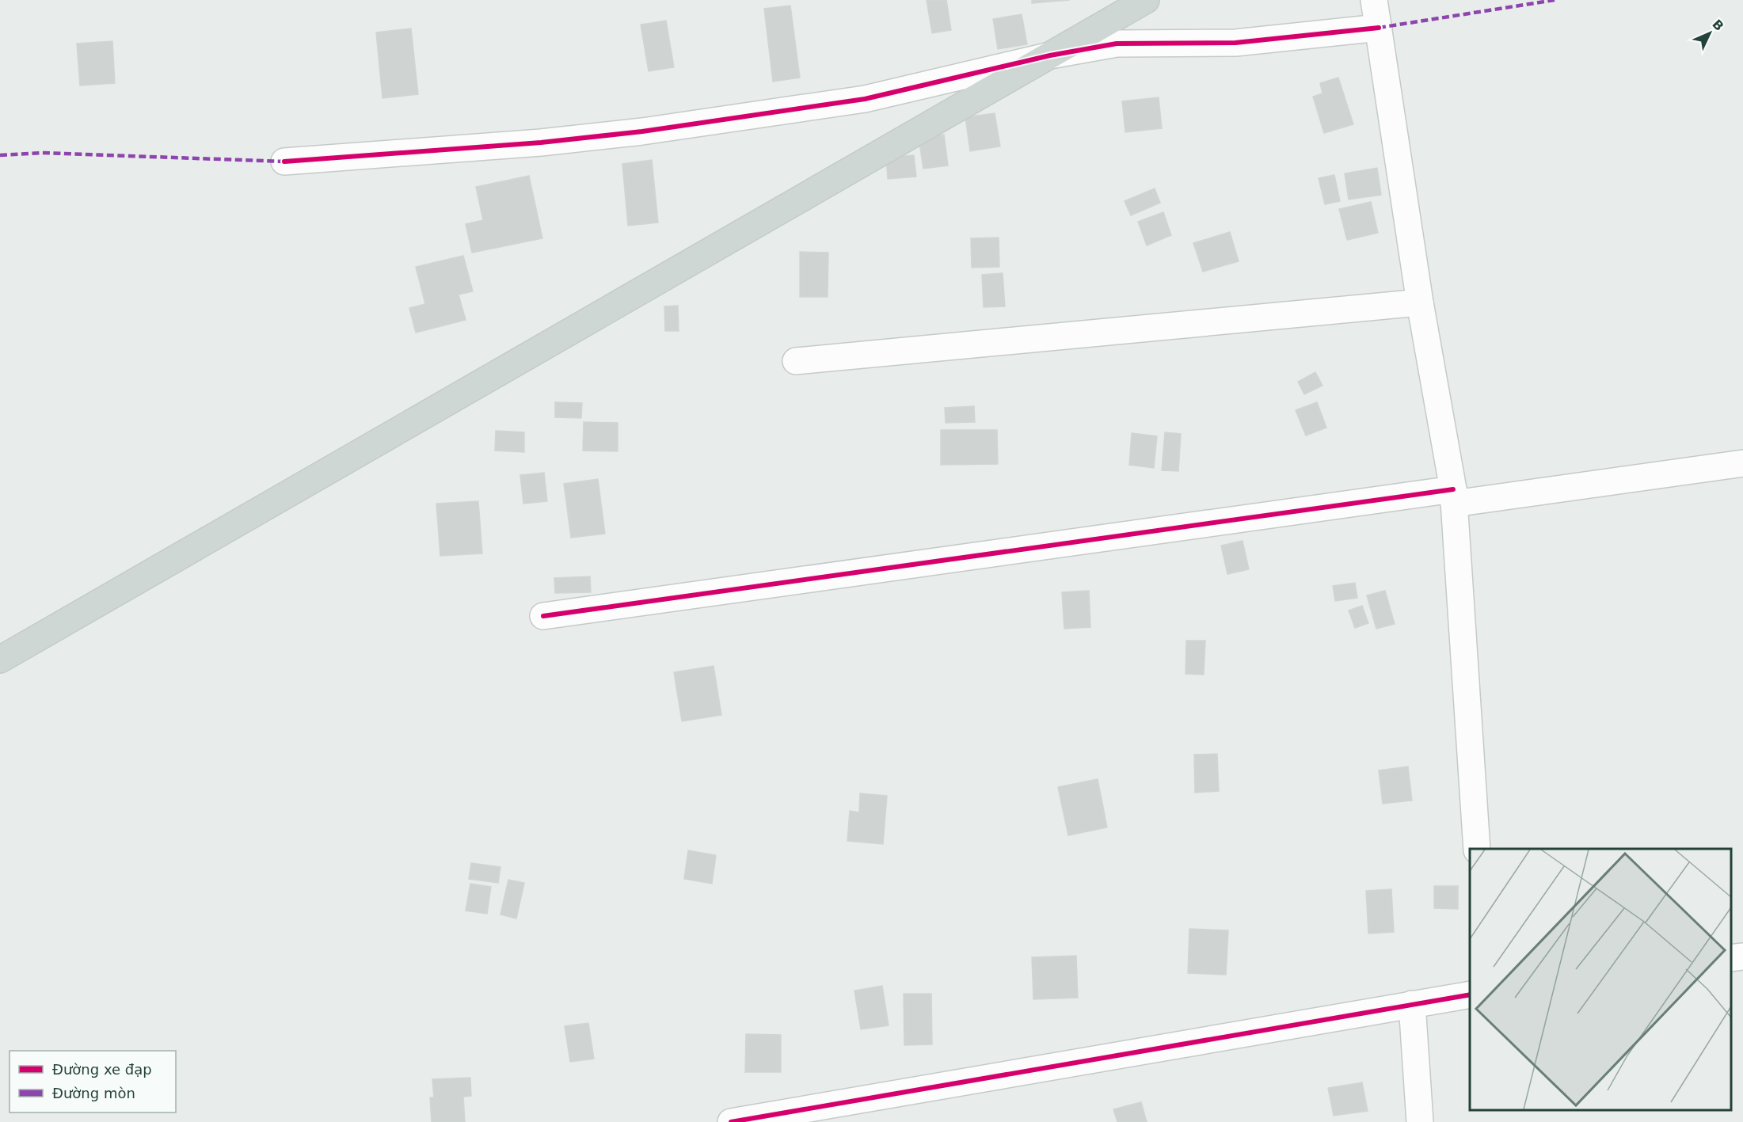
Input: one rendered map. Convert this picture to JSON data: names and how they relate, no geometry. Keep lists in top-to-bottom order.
{
  "legend": ["Đường xe đạp", "Đường mòn"],
  "north": "top right"
}
